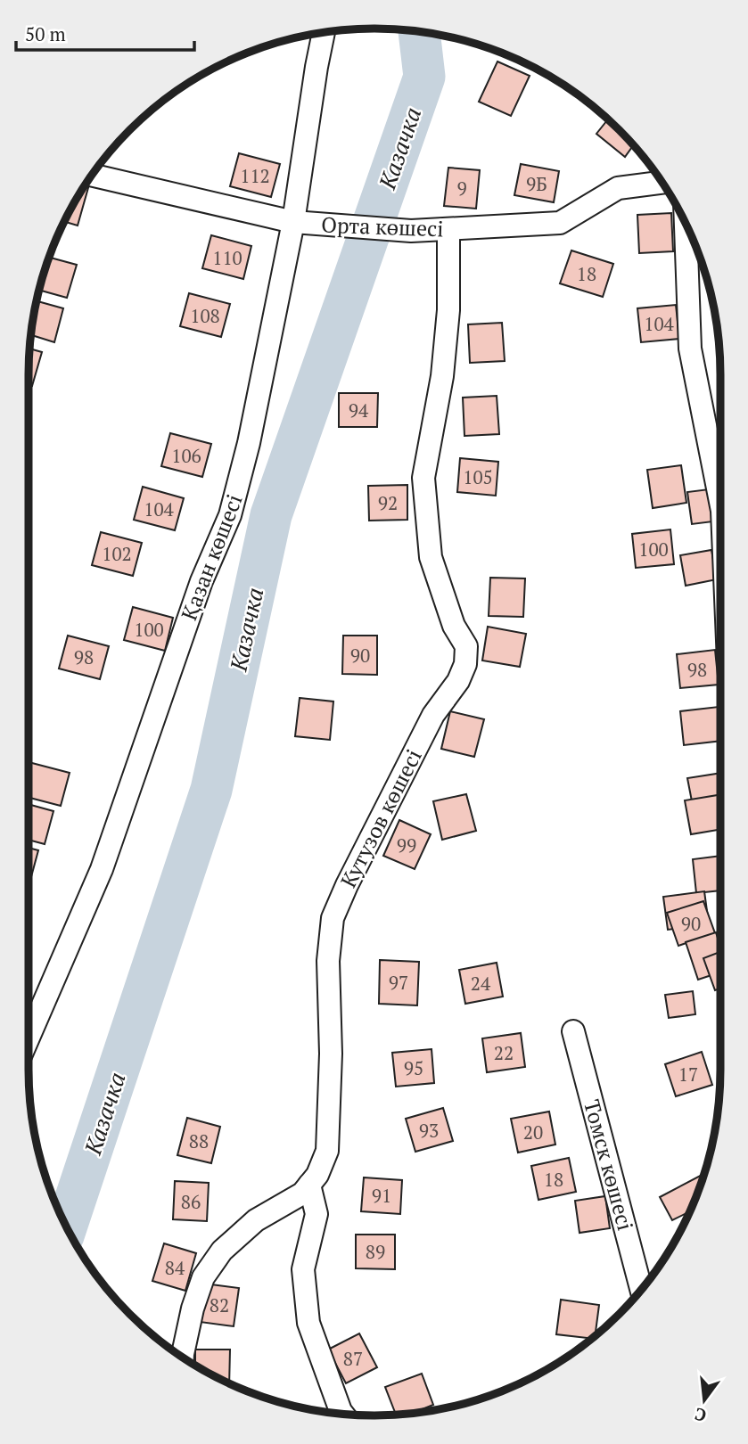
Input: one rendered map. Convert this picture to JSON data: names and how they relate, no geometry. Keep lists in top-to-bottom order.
{
  "streets": {
    "street": [
      "Орта көшесі",
      "Қазан көшесі",
      "Кутузов көшесі",
      "Томск көшесі"
    ]
  },
  "crossings": [
    ["Орта көшесі", "Қазан көшесі"],
    ["Орта көшесі", "Кутузов көшесі"]
  ],
  "water": ["Казачка"],
  "house_numbers": [
    "112",
    "9Б",
    "9",
    "110",
    "18",
    "108",
    "104",
    "94",
    "106",
    "105",
    "92",
    "104",
    "100",
    "102",
    "100",
    "90",
    "98",
    "98",
    "99",
    "90",
    "97",
    "24",
    "22",
    "95",
    "17",
    "93",
    "20",
    "88",
    "18",
    "91",
    "86",
    "89",
    "84",
    "82",
    "87"
  ],
  "scale_bar": "50 m",
  "north": "bottom"
}
